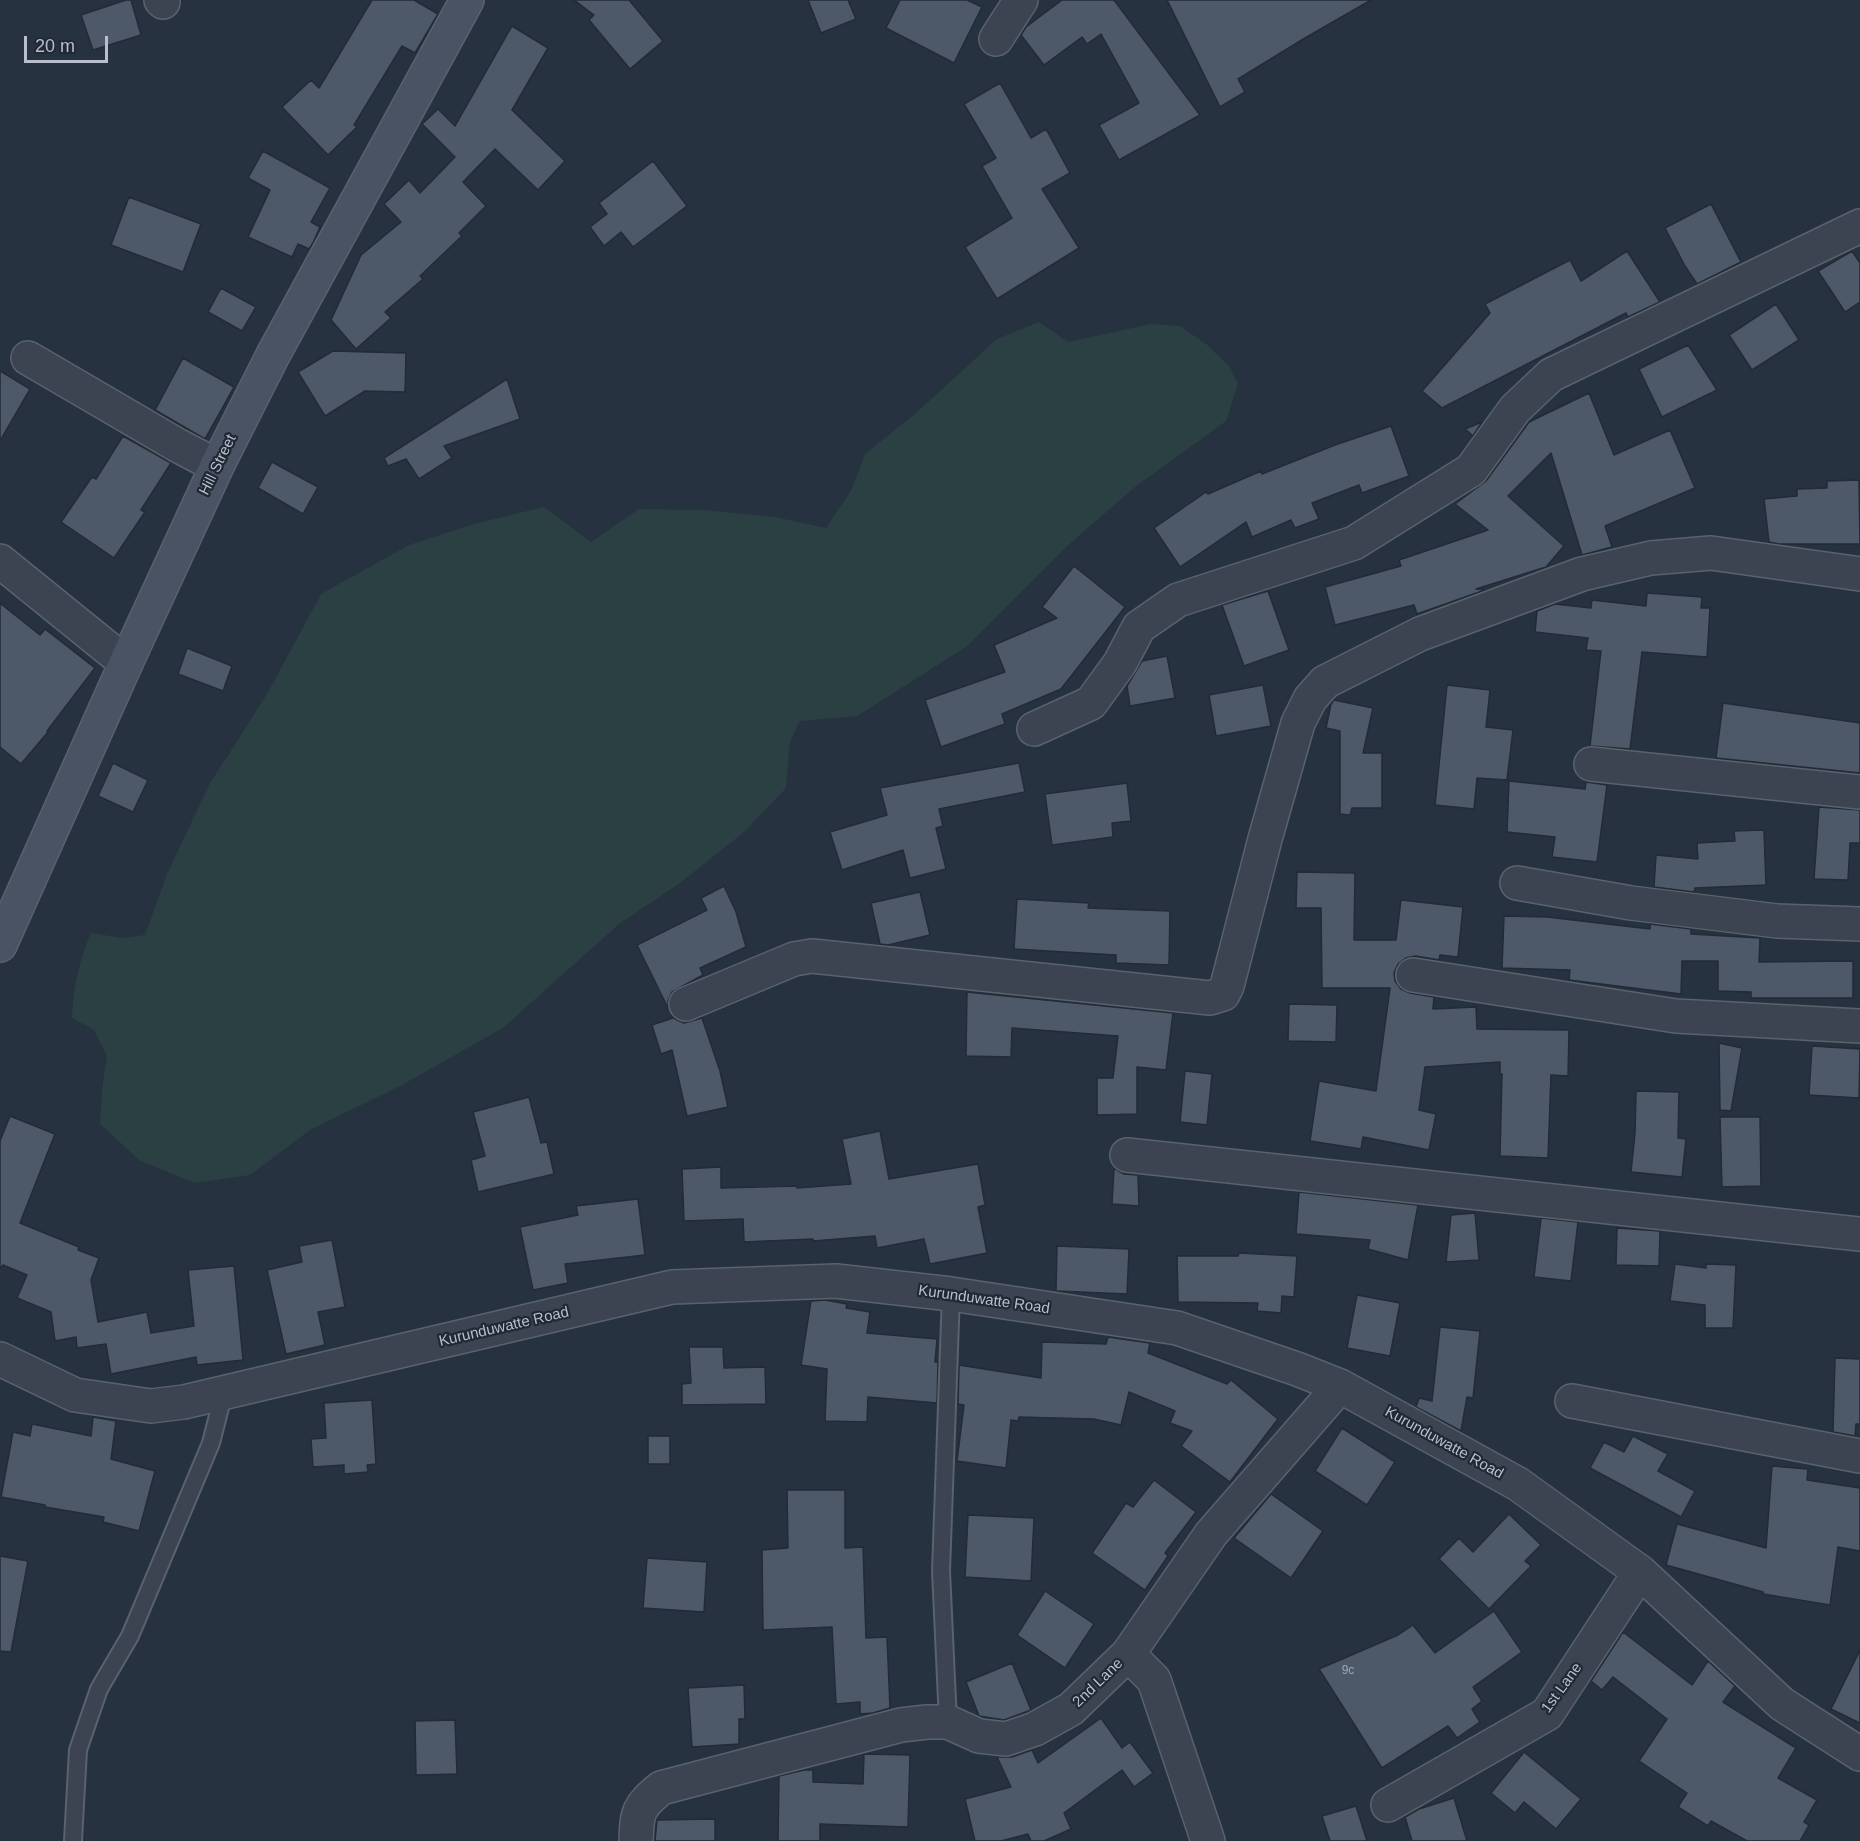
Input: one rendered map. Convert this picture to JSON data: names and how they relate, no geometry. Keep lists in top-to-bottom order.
{
  "streets": {
    "main road": ["Hill Street"],
    "street": ["Kurunduwatte Road", "2nd Lane", "1st Lane"]
  },
  "crossings": [
    ["Kurunduwatte Road", "2nd Lane"],
    ["Kurunduwatte Road", "1st Lane"]
  ],
  "house_numbers": ["9c"],
  "scale_bar": "20 m"
}
